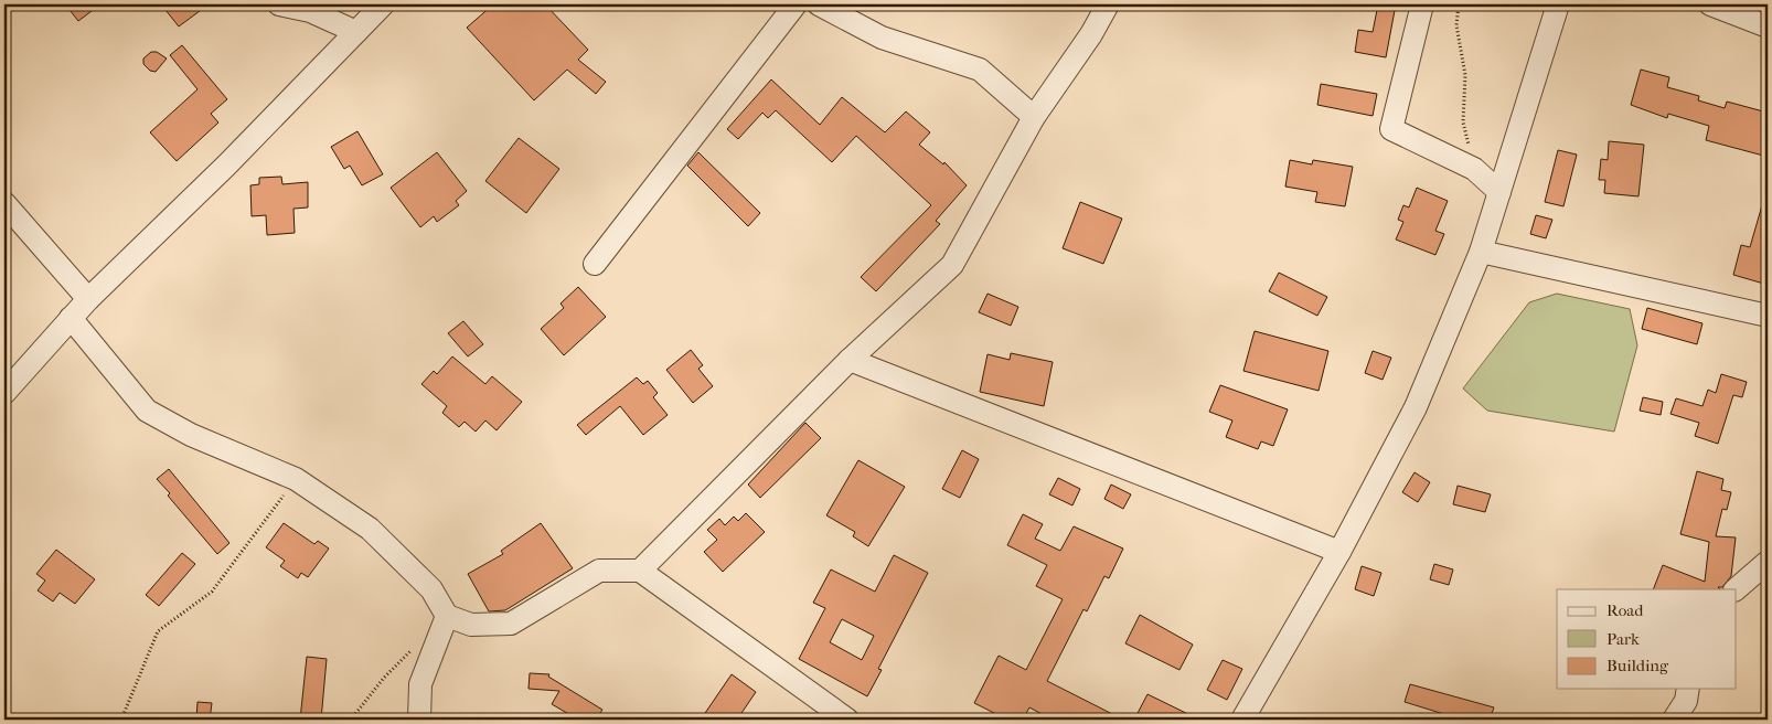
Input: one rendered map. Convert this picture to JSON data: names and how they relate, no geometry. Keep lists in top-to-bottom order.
{
  "legend": ["Road", "Park", "Building"]
}
